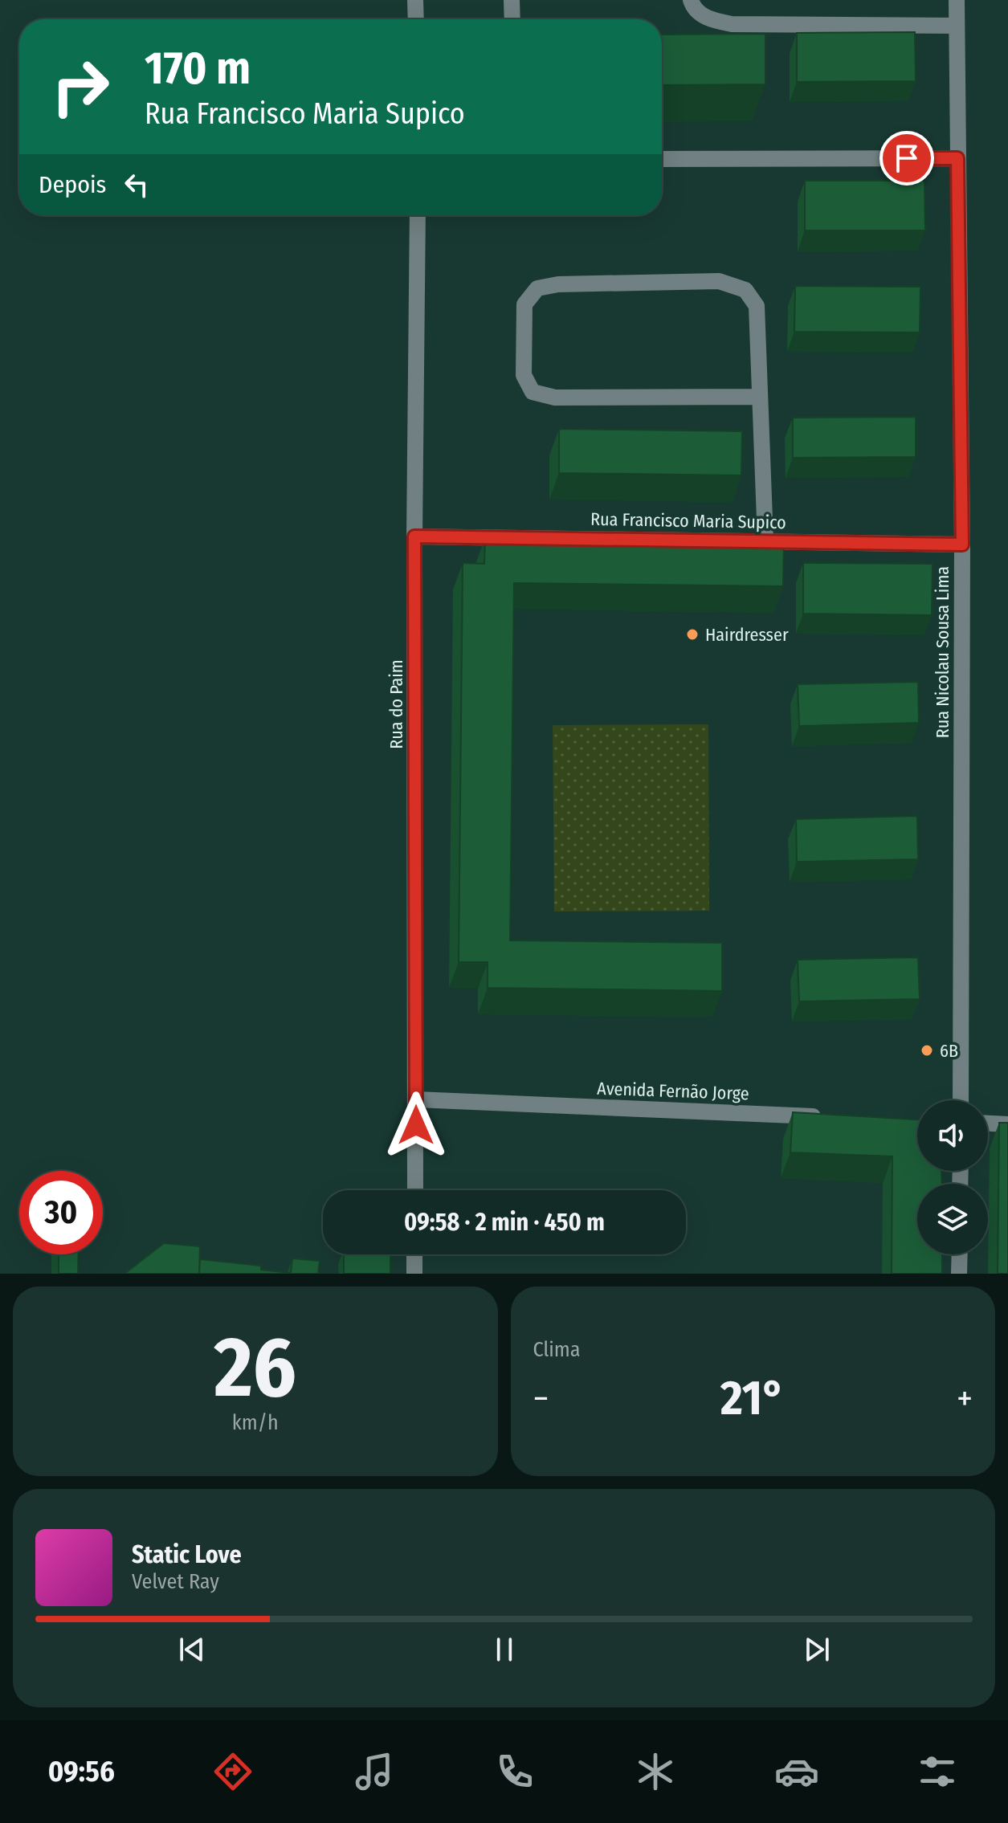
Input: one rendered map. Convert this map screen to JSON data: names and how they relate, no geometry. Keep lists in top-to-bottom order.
{
  "streets": {
    "street": [
      "Rua Francisco Maria Supico",
      "Rua Nicolau Sousa Lima",
      "Rua do Paim",
      "Avenida Fernão Jorge"
    ]
  },
  "crossings": [
    ["Rua Francisco Maria Supico", "Rua Nicolau Sousa Lima"],
    ["Rua Francisco Maria Supico", "Rua do Paim"],
    ["Rua do Paim", "Avenida Fernão Jorge"]
  ],
  "places": ["Hairdresser", "6B"],
  "page": {
    "turn": ["170 m", "Rua Francisco Maria Supico"],
    "then": "Depois",
    "limit": "30",
    "trip": "09:58 · 2 min · 450 m",
    "tile": [
      ["26", "km/h"],
      "Clima"
    ],
    "heat": ["−", "21°", "+"],
    "song": ["Static Love", "Velvet Ray"],
    "tabs": "09:56"
  }
}
